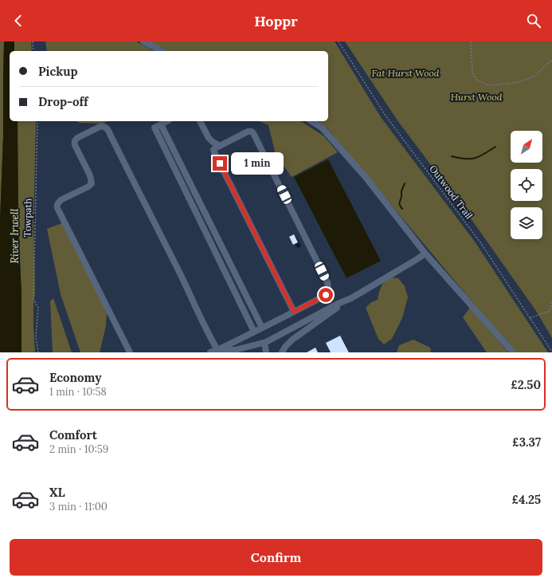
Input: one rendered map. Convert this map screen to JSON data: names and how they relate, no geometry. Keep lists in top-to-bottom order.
{
  "streets": {
    "path": ["Outwood Trail", "Towpath"]
  },
  "water": ["River Irwell"],
  "parks": ["Fat Hurst Wood", "Hurst Wood"],
  "north": "top right",
  "page": {
    "header": "Hoppr",
    "banner": ["Pickup", "Drop-off"],
    "bubble": "1 min",
    "list": [
      {
        "name": "Economy",
        "note": "1 min · 10:58",
        "value": "£2.50"
      },
      {
        "name": "Comfort",
        "note": "2 min · 10:59",
        "value": "£3.37"
      },
      {
        "name": "XL",
        "note": "3 min · 11:00",
        "value": "£4.25"
      }
    ],
    "buttons": "Confirm"
  }
}
